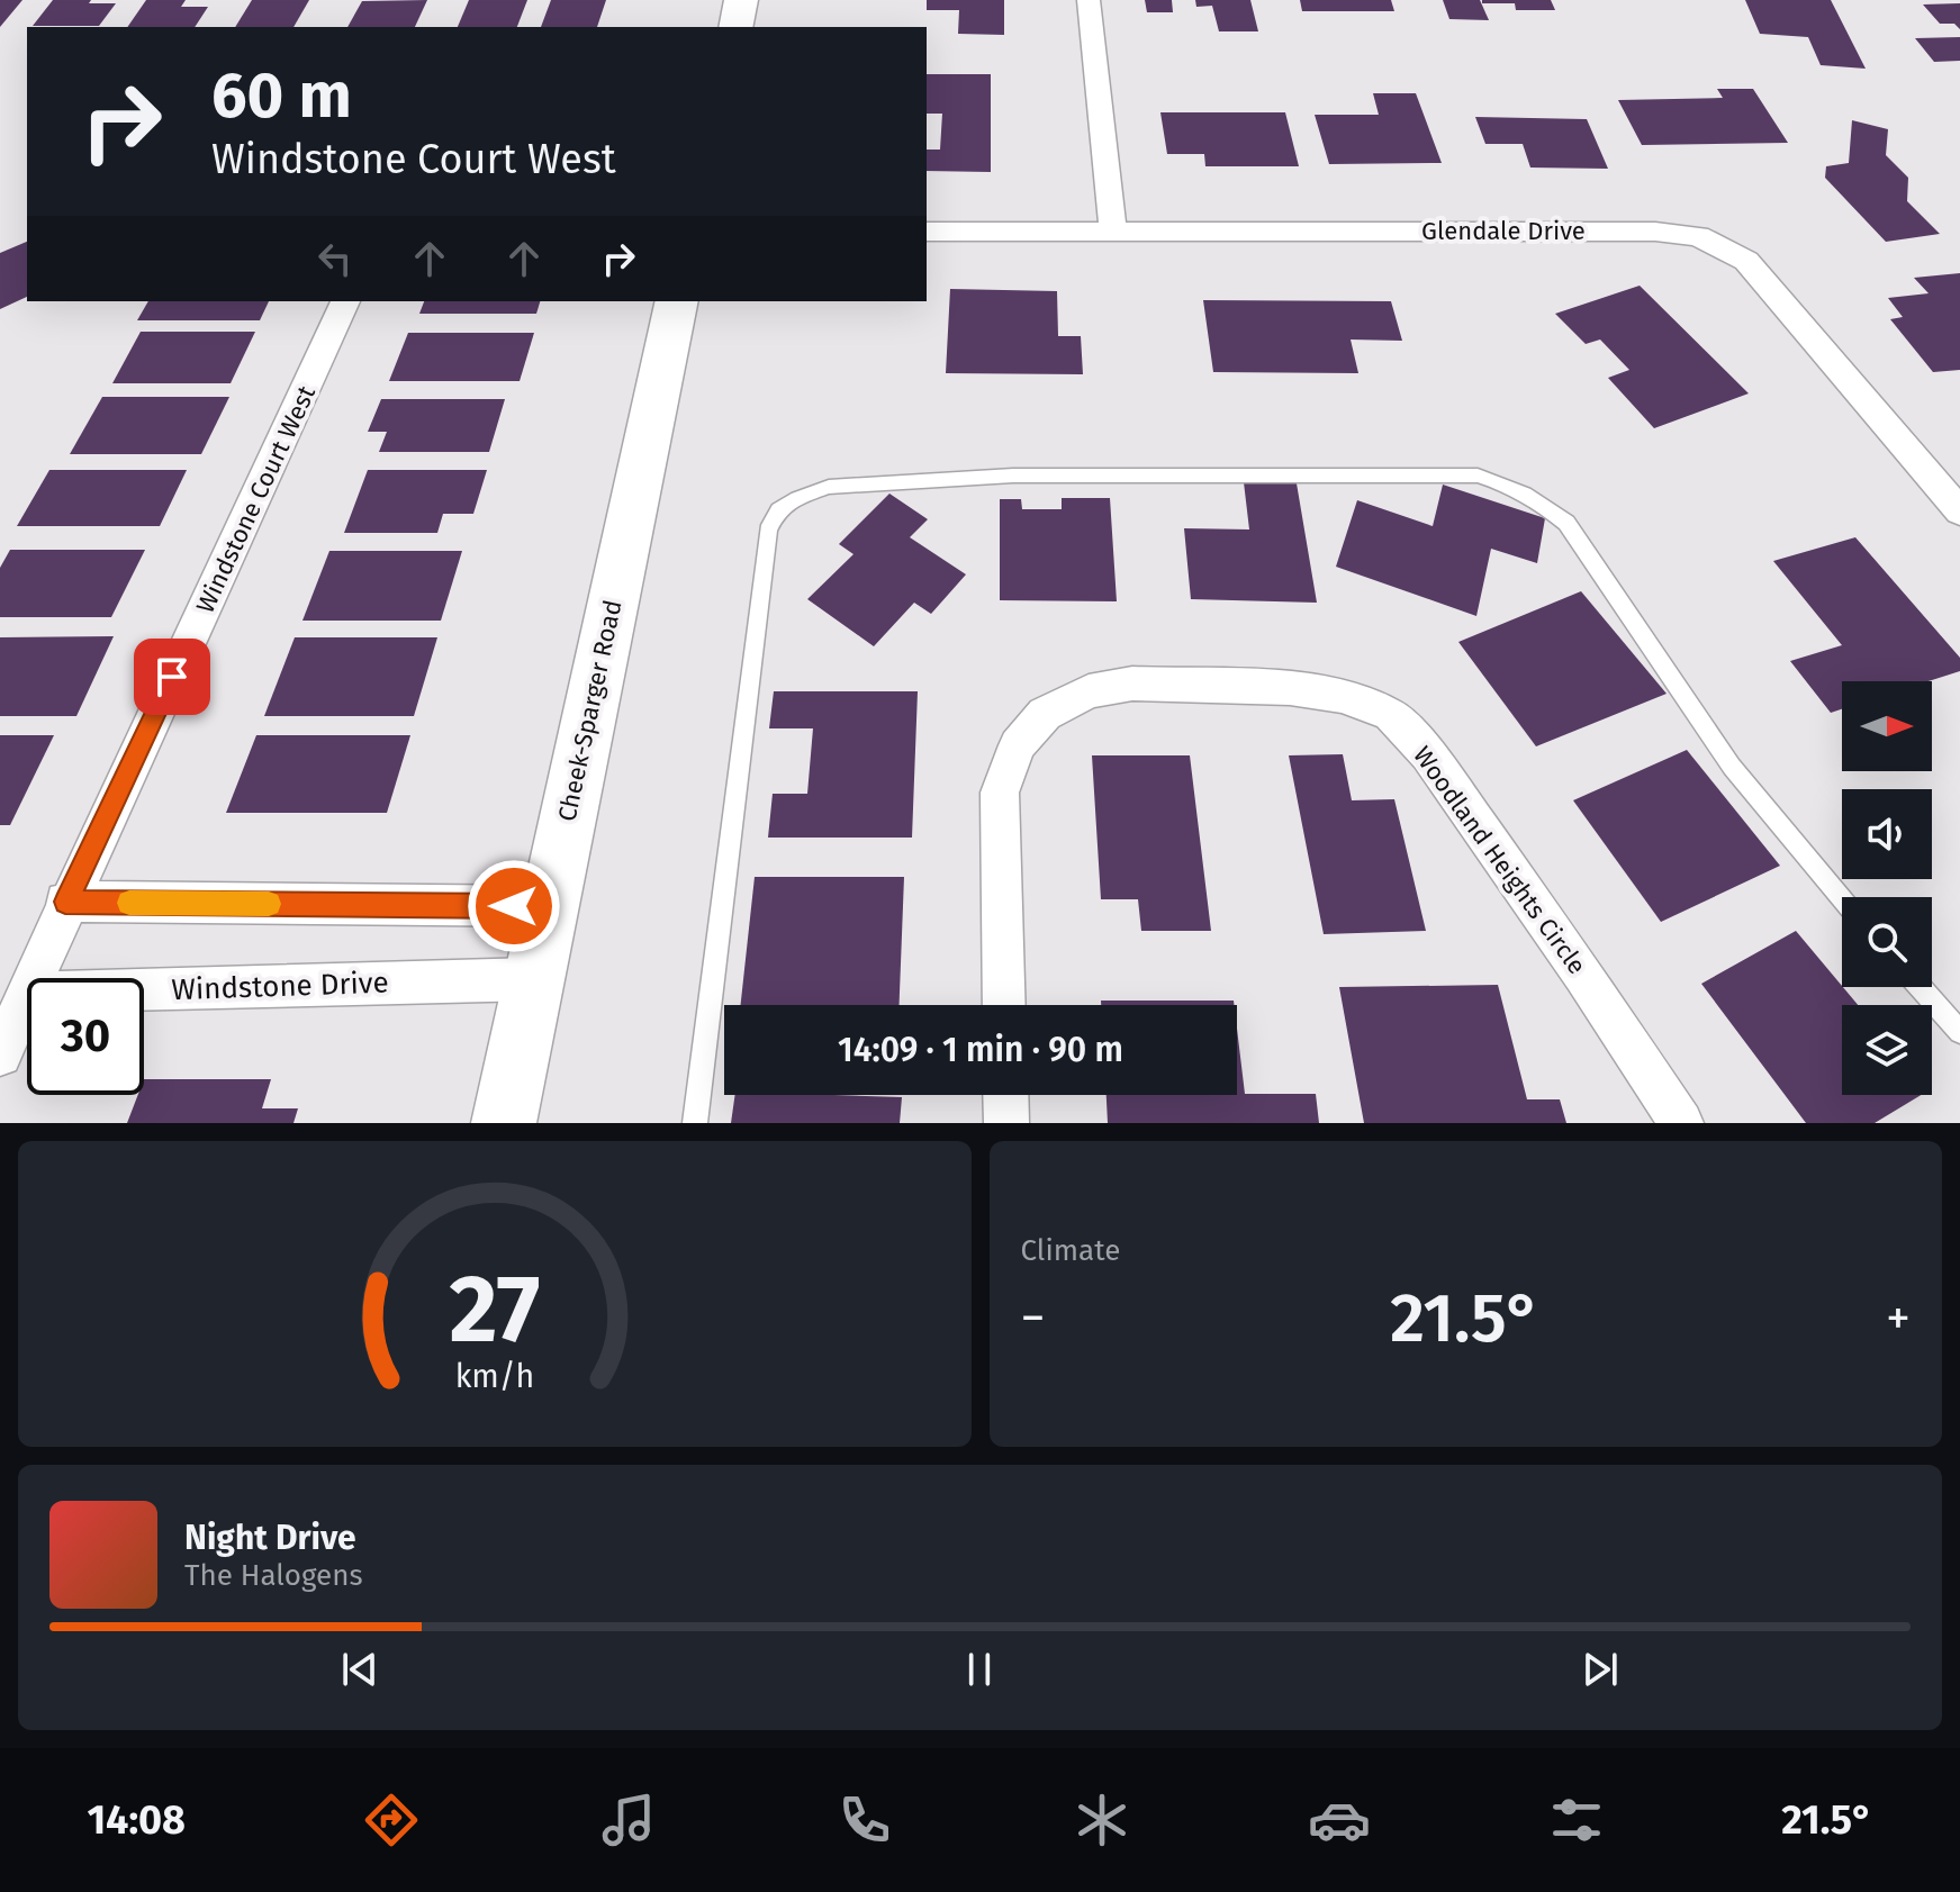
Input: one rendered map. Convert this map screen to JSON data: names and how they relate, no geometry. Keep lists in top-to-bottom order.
{
  "streets": {
    "main road": ["Cheek-Sparger Road"],
    "street": [
      "Glendale Drive",
      "Windstone Court West",
      "Woodland Heights Circle",
      "Windstone Drive"
    ]
  },
  "crossings": [
    ["Cheek-Sparger Road", "Windstone Drive"]
  ],
  "north": "right",
  "page": {
    "turn": ["60 m", "Windstone Court West"],
    "limit": "30",
    "trip": "14:09 · 1 min · 90 m",
    "tile": "Climate",
    "heat": ["−", "21.5°", "+"],
    "song": ["Night Drive", "The Halogens"],
    "tabs": ["14:08", "21.5°"],
    "gauge": ["27", "km/h"]
  }
}
